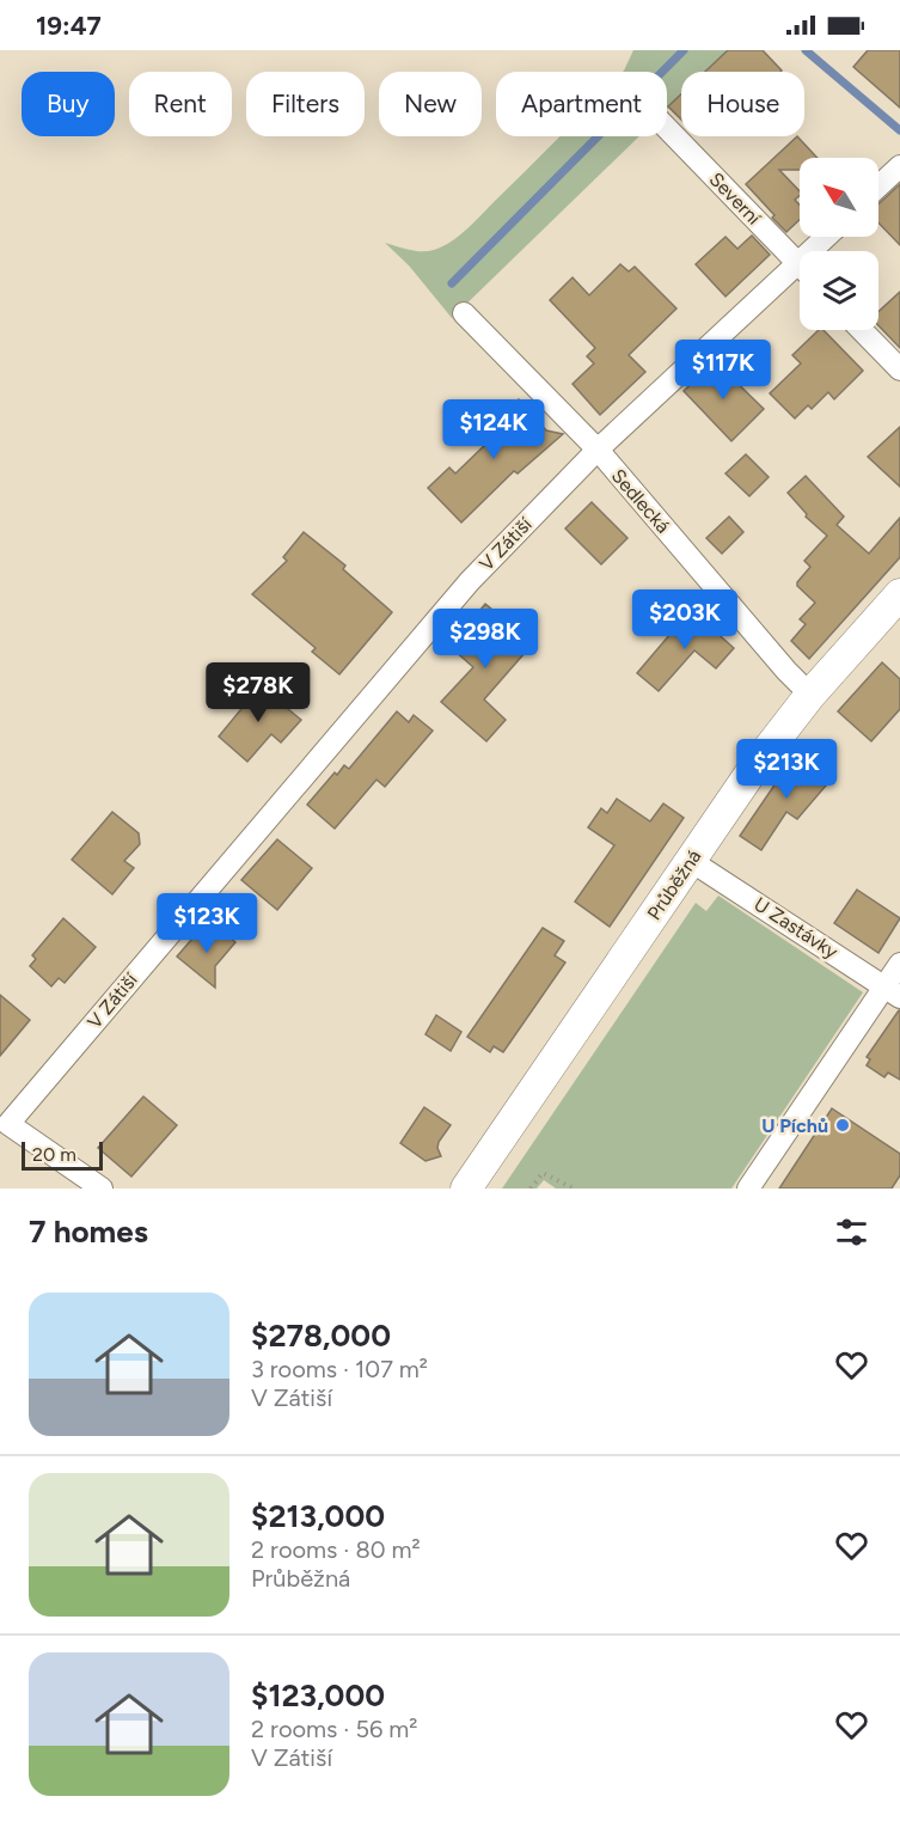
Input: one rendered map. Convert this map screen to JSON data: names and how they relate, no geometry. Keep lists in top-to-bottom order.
{
  "streets": {
    "street": [
      "Severní",
      "Sedlecká",
      "V Zátiší",
      "Průběžná",
      "U Zastávky"
    ]
  },
  "crossings": [
    ["Sedlecká", "V Zátiší"],
    ["Sedlecká", "Průběžná"],
    ["Průběžná", "U Zastávky"]
  ],
  "places": ["U Píchů"],
  "scale_bar": "20 m",
  "north": "top left",
  "page": {
    "status": "19:47",
    "chip": [
      "Buy",
      "Rent",
      "Filters",
      "New",
      "Apartment",
      "House"
    ],
    "price": [
      "$117K",
      "$124K",
      "$203K",
      "$298K",
      "$278K",
      "$213K",
      "$123K"
    ],
    "scale": "20 m",
    "heading": "7 homes",
    "list": [
      {
        "name": "$278,000",
        "note": "3 rooms · 107 m² · V Zátiší"
      },
      {
        "name": "$213,000",
        "note": "2 rooms · 80 m² · Průběžná"
      },
      {
        "name": "$123,000",
        "note": "2 rooms · 56 m² · V Zátiší"
      }
    ]
  }
}
